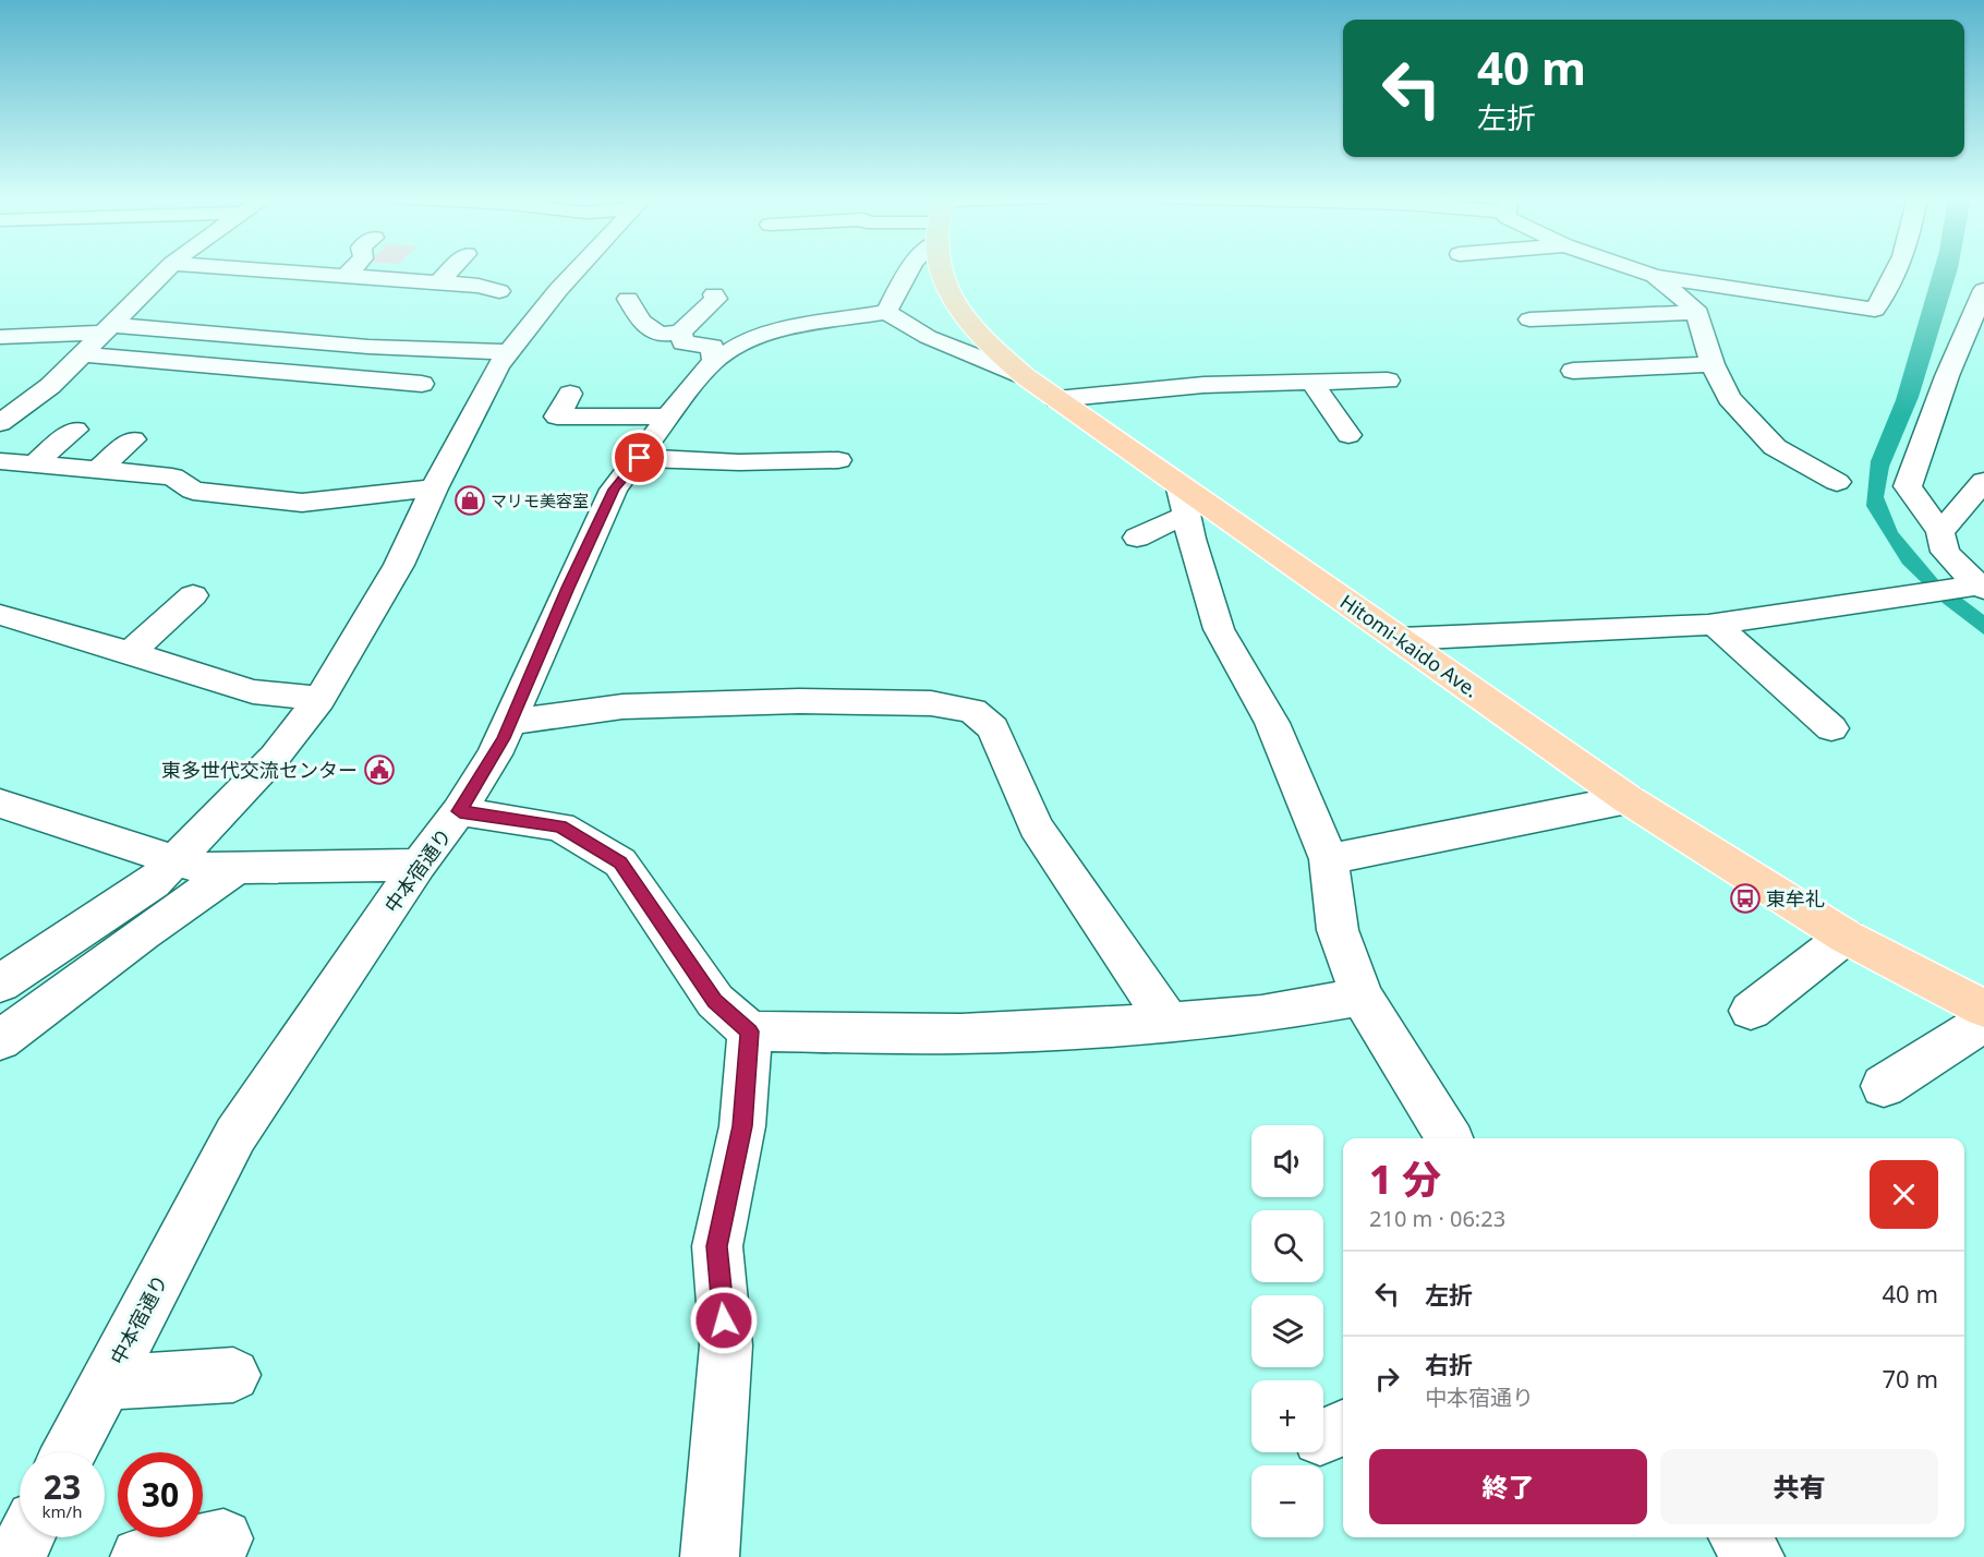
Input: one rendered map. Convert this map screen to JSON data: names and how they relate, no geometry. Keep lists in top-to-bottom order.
{
  "streets": {
    "main road": ["Hitomi-kaido Ave."],
    "street": ["中本宿通り"]
  },
  "places": {
    "shop": ["マリモ美容室"],
    "public building": ["東多世代交流センター"],
    "bus stop": ["東牟礼"]
  },
  "page": {
    "turn": ["40 m", "左折"],
    "map_buttons": ["+", "−"],
    "heading": ["1 分", "210 m · 06:23"],
    "list": [
      {
        "name": "左折",
        "value": "40 m"
      },
      {
        "name": "右折",
        "note": "中本宿通り",
        "value": "70 m"
      }
    ],
    "buttons": ["終了", "共有"],
    "speed": "23 km/h",
    "limit": "30"
  }
}
